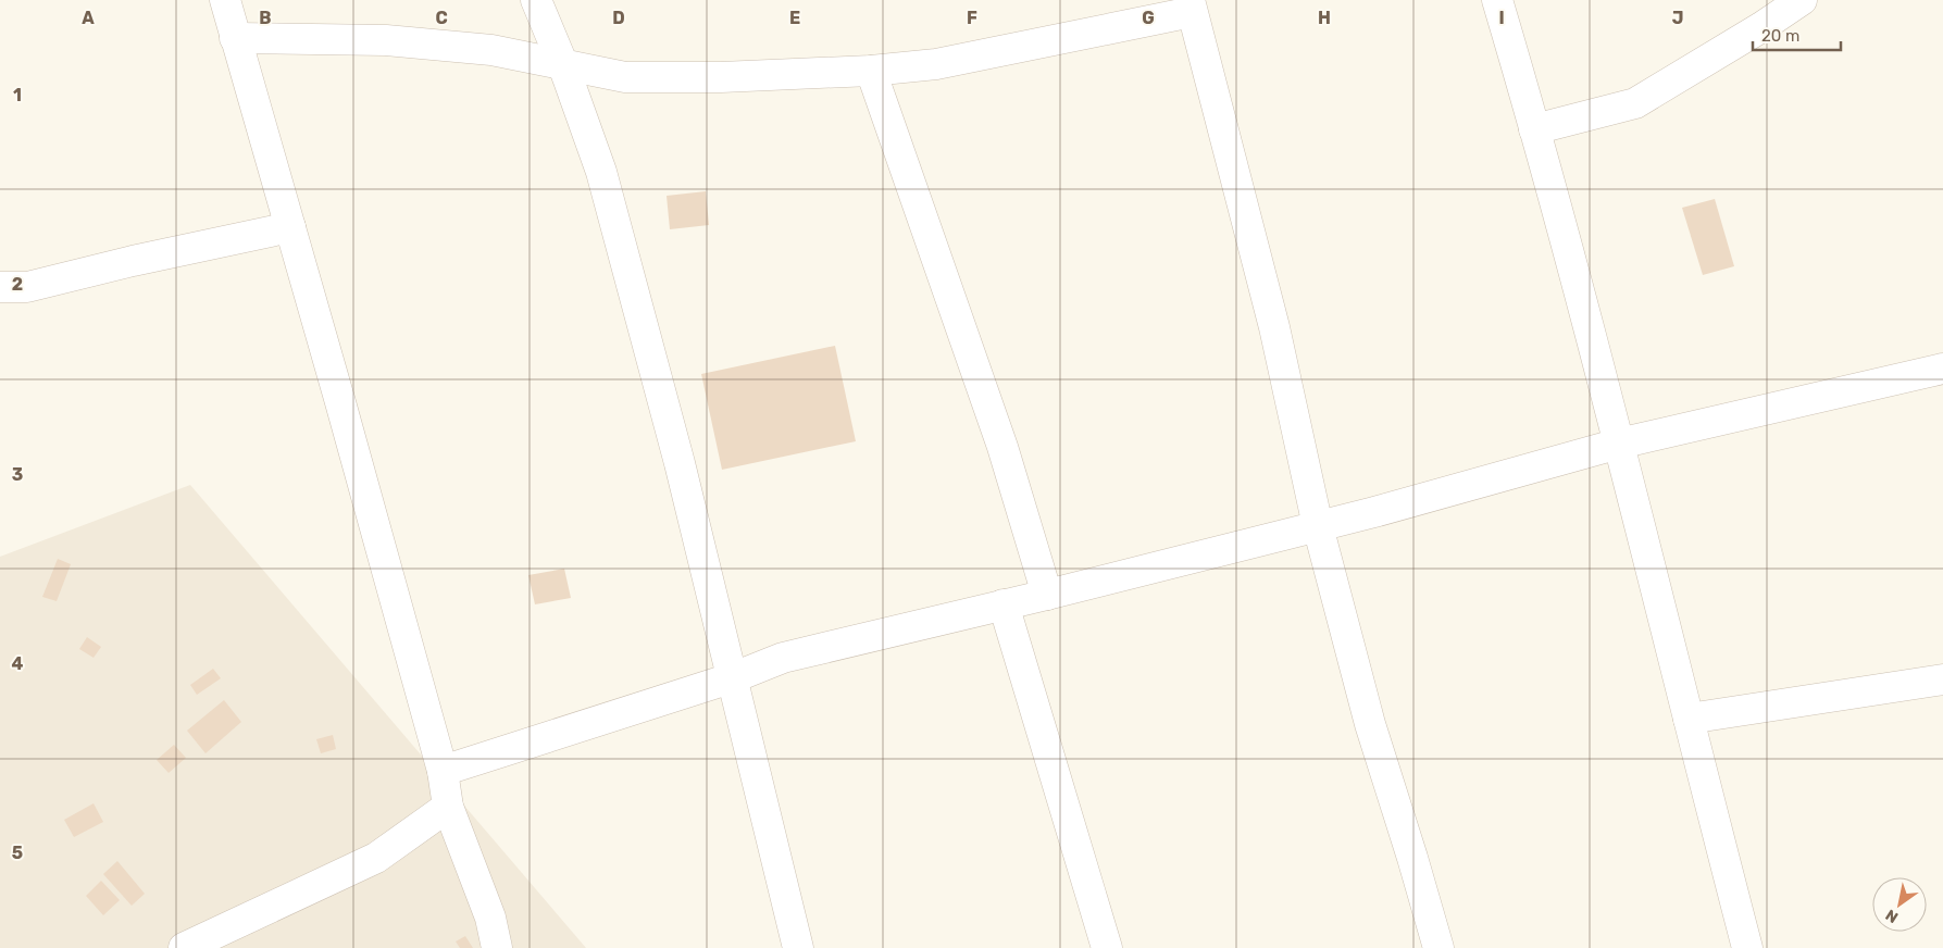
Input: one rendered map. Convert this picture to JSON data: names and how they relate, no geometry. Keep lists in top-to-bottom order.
{
  "scale_bar": "20 m",
  "north": "bottom left",
  "grid": {
    "columns": [
      "A",
      "B",
      "C",
      "D",
      "E",
      "F",
      "G",
      "H",
      "I",
      "J"
    ],
    "rows": [
      "1",
      "2",
      "3",
      "4",
      "5"
    ]
  }
}
